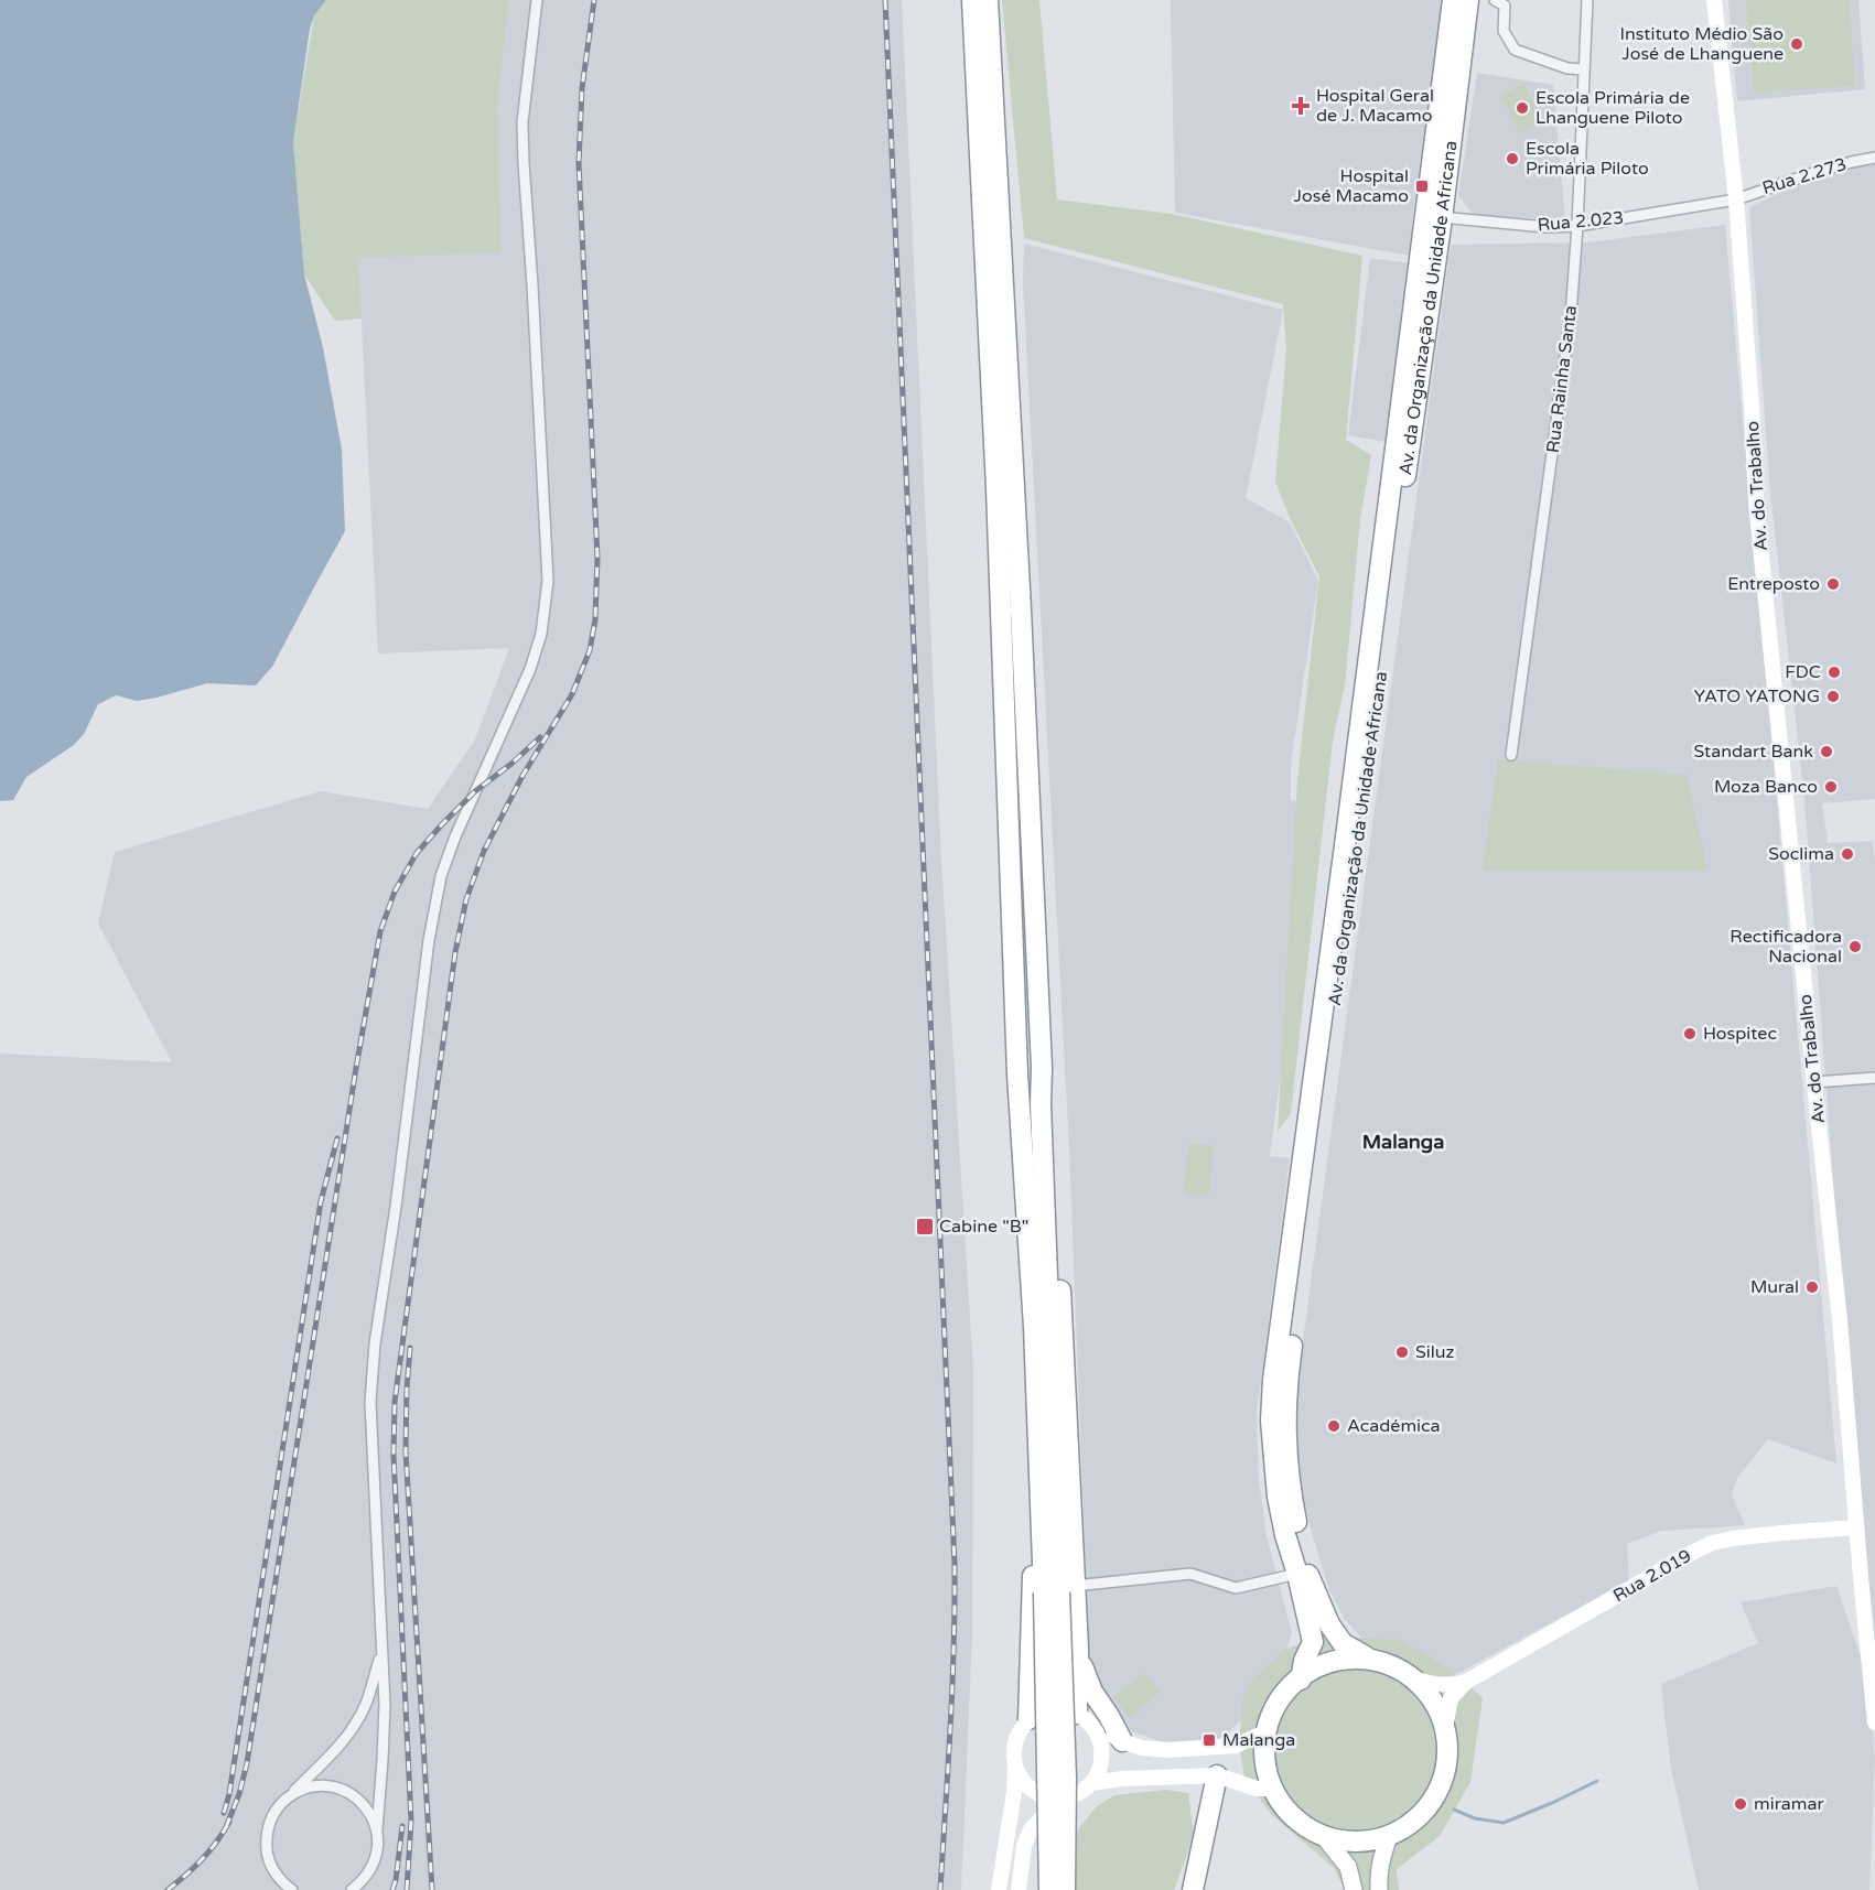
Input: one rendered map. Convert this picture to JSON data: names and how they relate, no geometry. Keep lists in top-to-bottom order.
{
  "streets": {
    "highway": ["Av. da Organização da Unidade Africana"],
    "main road": ["Av. do Trabalho", "Rua 2.019"],
    "street": ["Rua 2.273", "Rua 2.023", "Rua Rainha Santa"]
  },
  "crossings": [
    ["Rua 2.273", "Rua 2.023"],
    ["Rua 2.273", "Av. do Trabalho"],
    ["Rua 2.023", "Av. da Organização da Unidade Africana"],
    ["Rua 2.023", "Rua Rainha Santa"],
    ["Rua 2.023", "Av. do Trabalho"],
    ["Av. do Trabalho", "Rua 2.019"]
  ],
  "districts": ["Malanga"],
  "places": {
    "other": [
      "Instituto Médio São José de Lhanguene",
      "Escola Primária de Lhanguene Piloto",
      "Escola Primária Piloto",
      "Entreposto",
      "FDC",
      "YATO YATONG",
      "Standart Bank",
      "Moza Banco",
      "Soclima",
      "Rectificadora Nacional",
      "Hospitec",
      "Mural",
      "Siluz",
      "Académica",
      "miramar"
    ],
    "health": ["Hospital Geral de J. Macamo"],
    "transit": ["Hospital José Macamo", "Cabine \"B\"", "Malanga"]
  }
}
